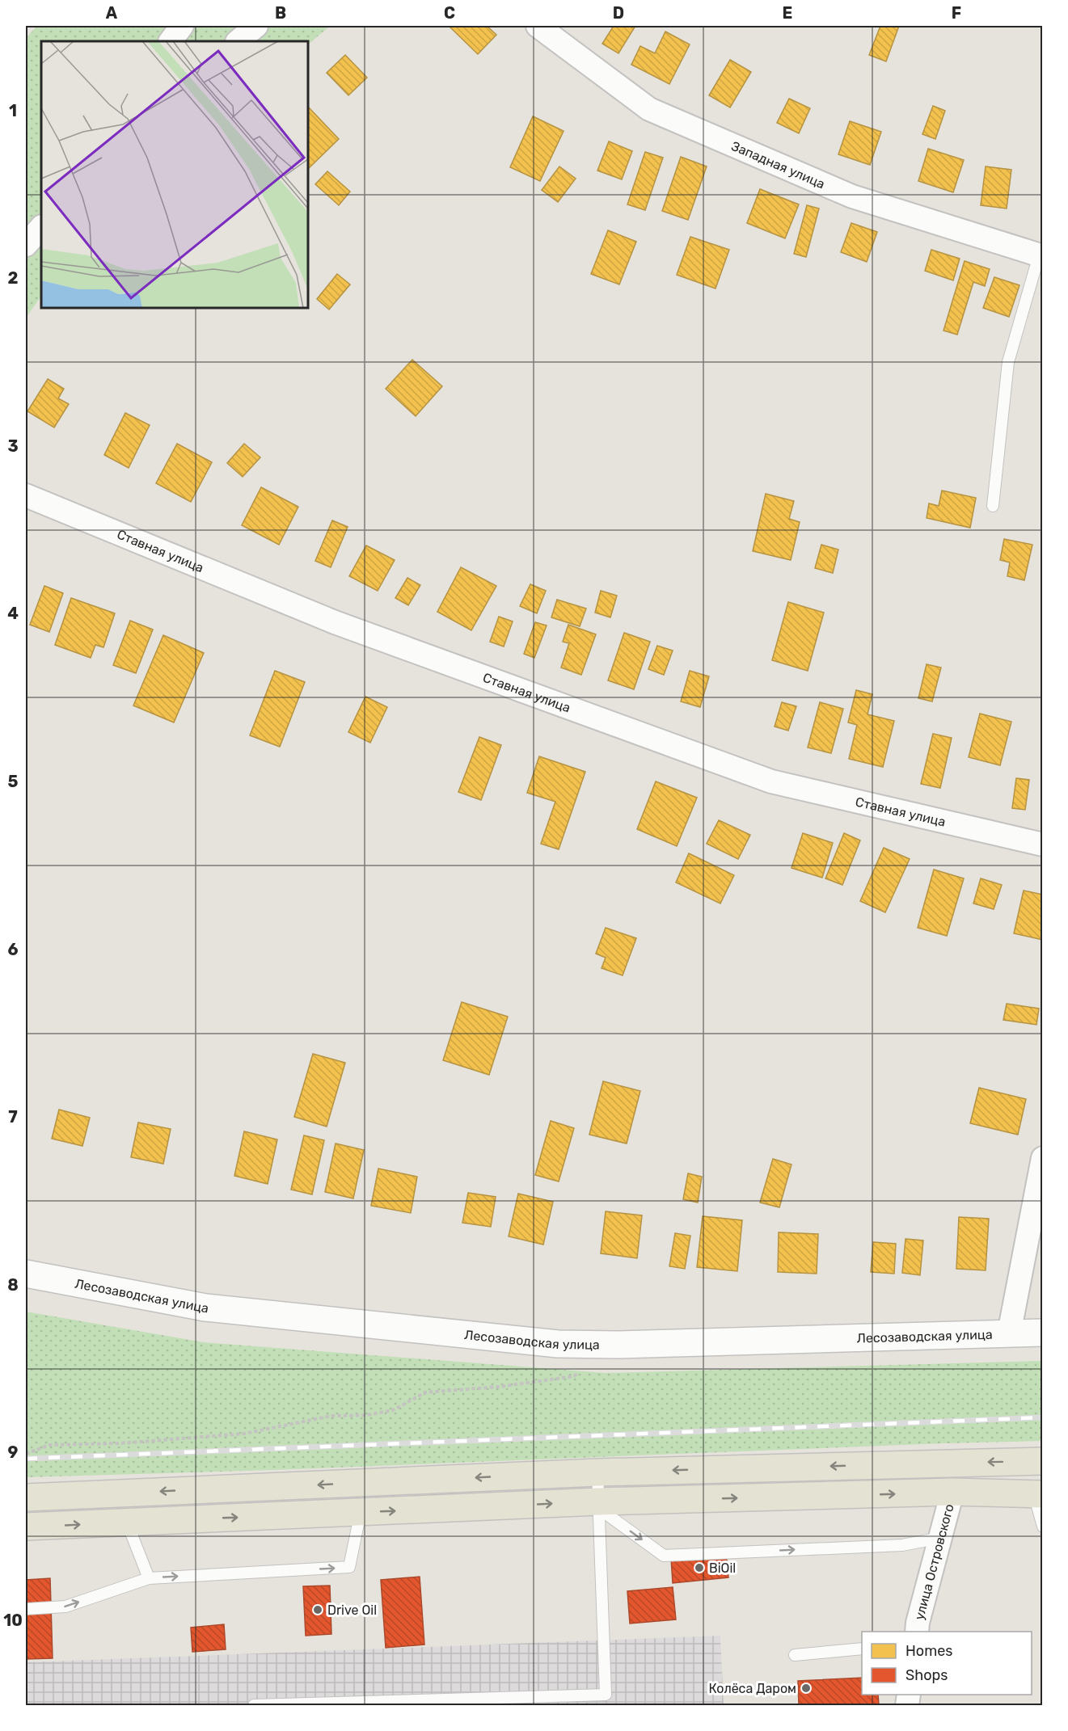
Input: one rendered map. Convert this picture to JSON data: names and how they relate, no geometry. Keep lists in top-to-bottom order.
{
  "streets": {
    "street": [
      "Западная улица",
      "Ставная улица",
      "Лесозаводская улица",
      "улица Островского"
    ]
  },
  "places": ["BiOil", "Drive Oil", "Колёса Даром"],
  "legend": ["Homes", "Shops"],
  "grid": {
    "columns": [
      "A",
      "B",
      "C",
      "D",
      "E",
      "F"
    ],
    "rows": [
      "1",
      "2",
      "3",
      "4",
      "5",
      "6",
      "7",
      "8",
      "9",
      "10"
    ]
  }
}
